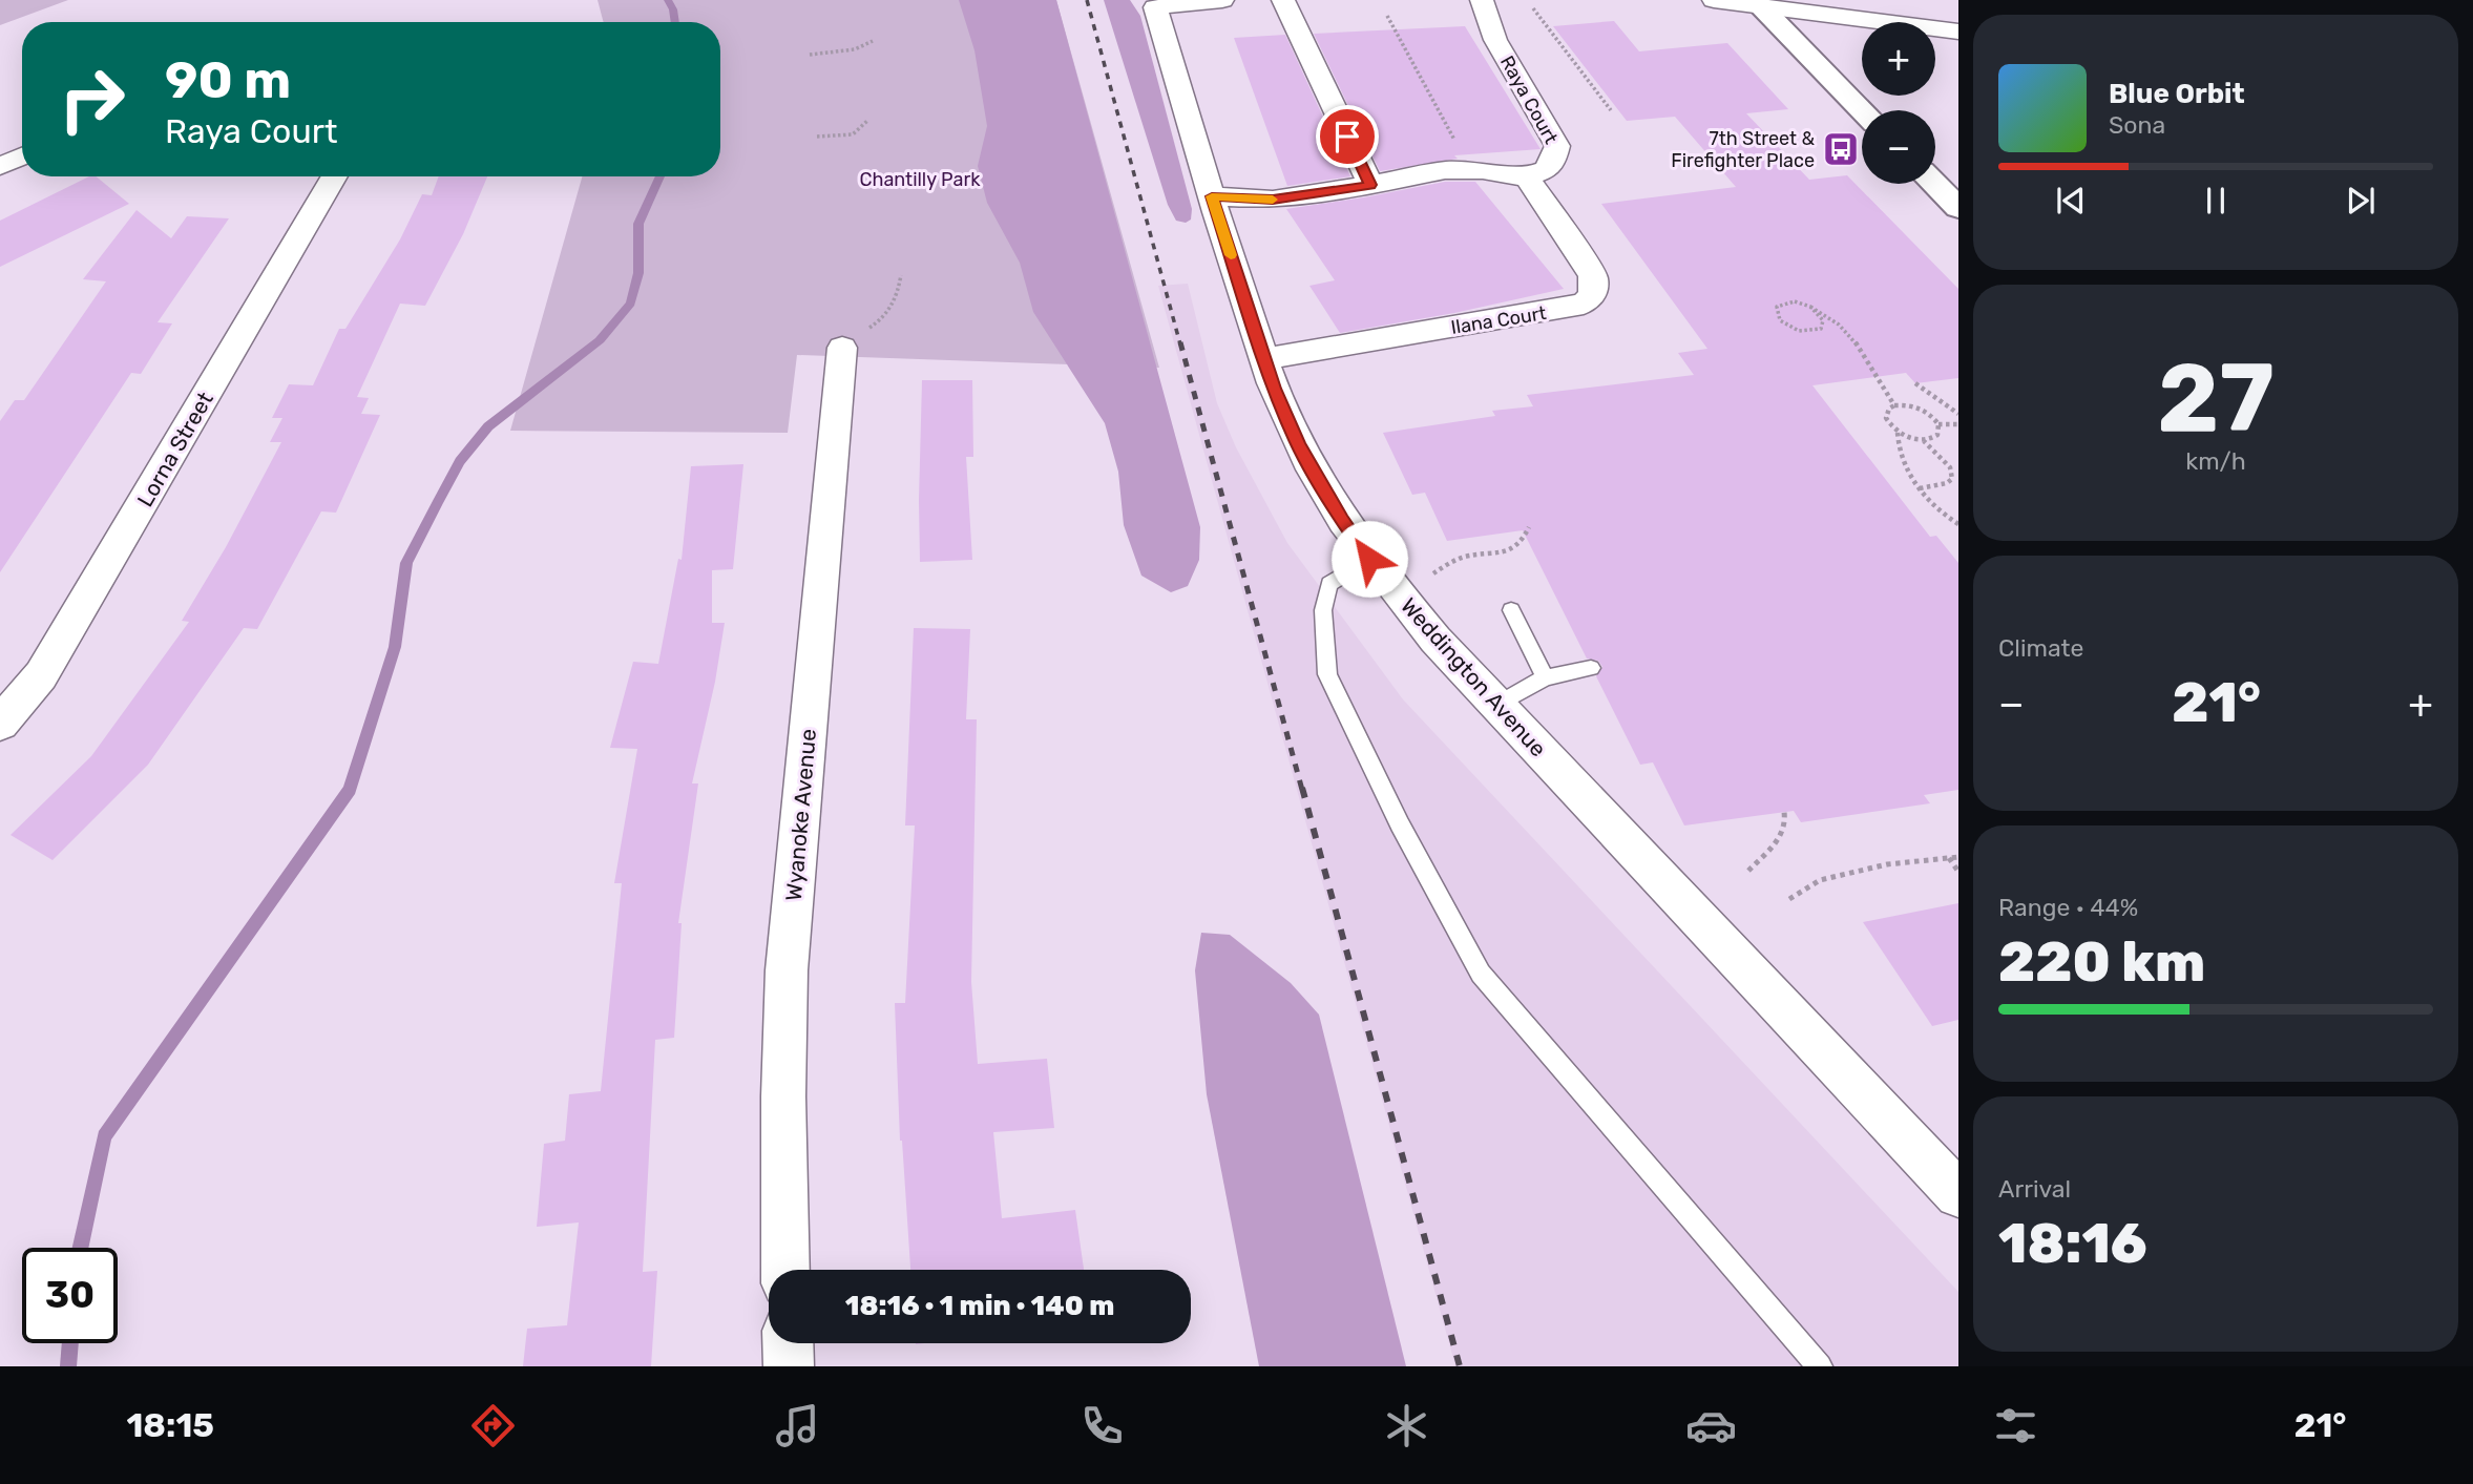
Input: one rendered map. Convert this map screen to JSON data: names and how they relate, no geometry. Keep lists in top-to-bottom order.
{
  "streets": {
    "street": [
      "Raya Court",
      "Ilana Court",
      "Lorna Street",
      "Weddington Avenue",
      "Wyanoke Avenue"
    ]
  },
  "crossings": [
    ["Raya Court", "Ilana Court"],
    ["Ilana Court", "Weddington Avenue"]
  ],
  "parks": ["Chantilly Park"],
  "places": {
    "bus stop": ["7th Street & Firefighter Place"]
  },
  "page": {
    "map_buttons": ["+", "−"],
    "turn": ["90 m", "Raya Court"],
    "song": ["Blue Orbit", "Sona"],
    "tile": [
      ["27", "km/h"],
      "Climate",
      ["Range · 44%", "220 km"],
      ["Arrival", "18:16"]
    ],
    "heat": ["−", "21°", "+"],
    "limit": "30",
    "trip": "18:16 · 1 min · 140 m",
    "tabs": ["18:15", "21°"]
  }
}
